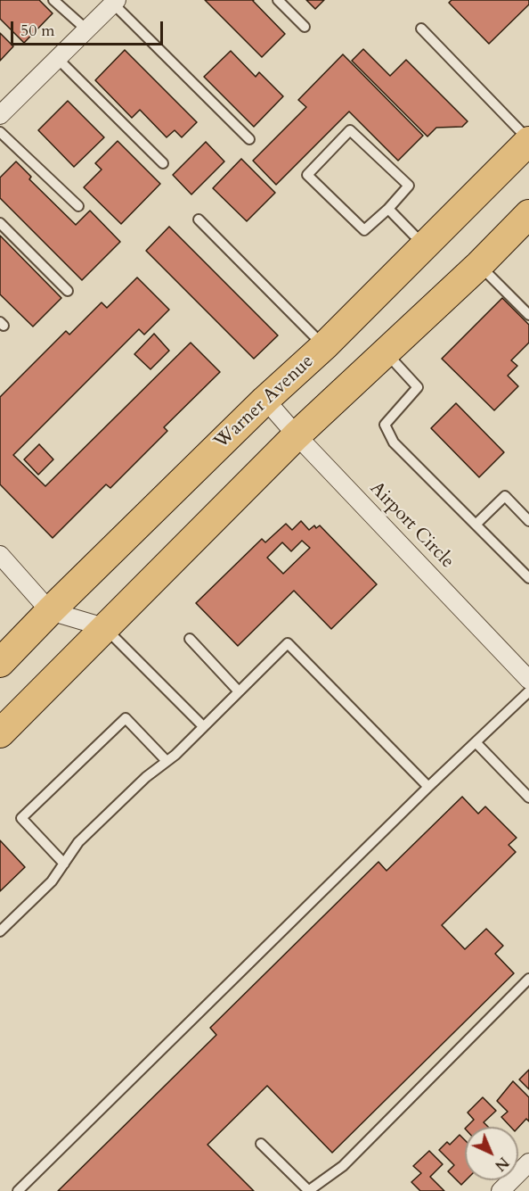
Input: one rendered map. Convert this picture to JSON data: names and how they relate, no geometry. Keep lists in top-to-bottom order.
{
  "streets": {
    "main road": ["Warner Avenue"],
    "street": ["Airport Circle"]
  },
  "crossings": [
    ["Warner Avenue", "Airport Circle"]
  ],
  "scale_bar": "50 m",
  "north": "bottom right"
}
